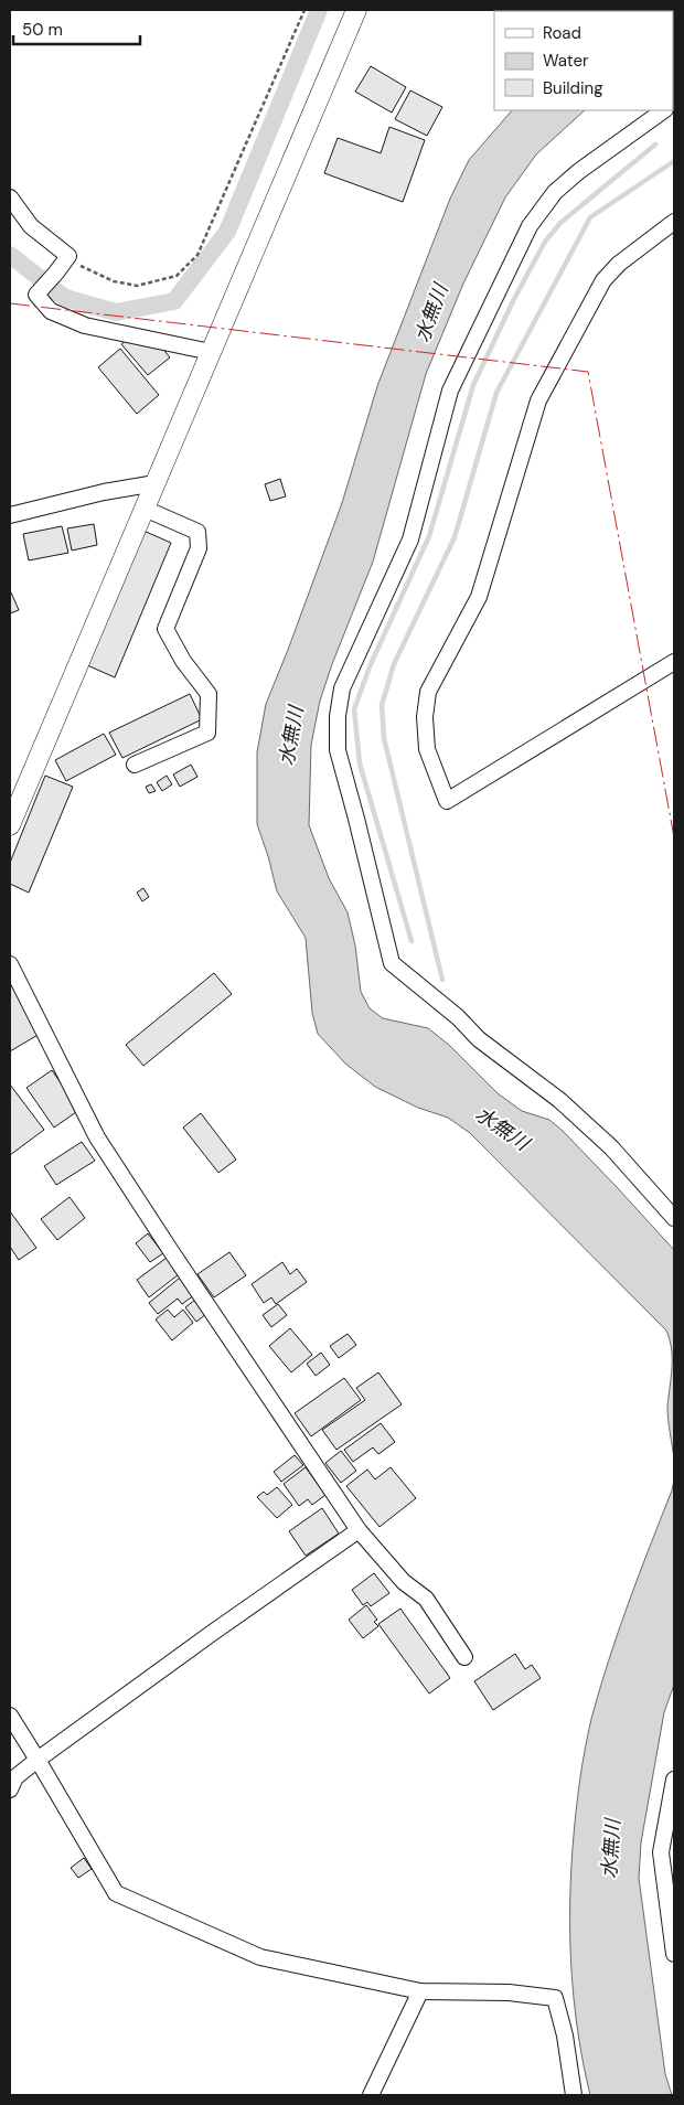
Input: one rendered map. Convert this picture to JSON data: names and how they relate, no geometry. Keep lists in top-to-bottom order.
{
  "water": ["水無川"],
  "legend": ["Road", "Water", "Building"],
  "scale_bar": "50 m"
}
